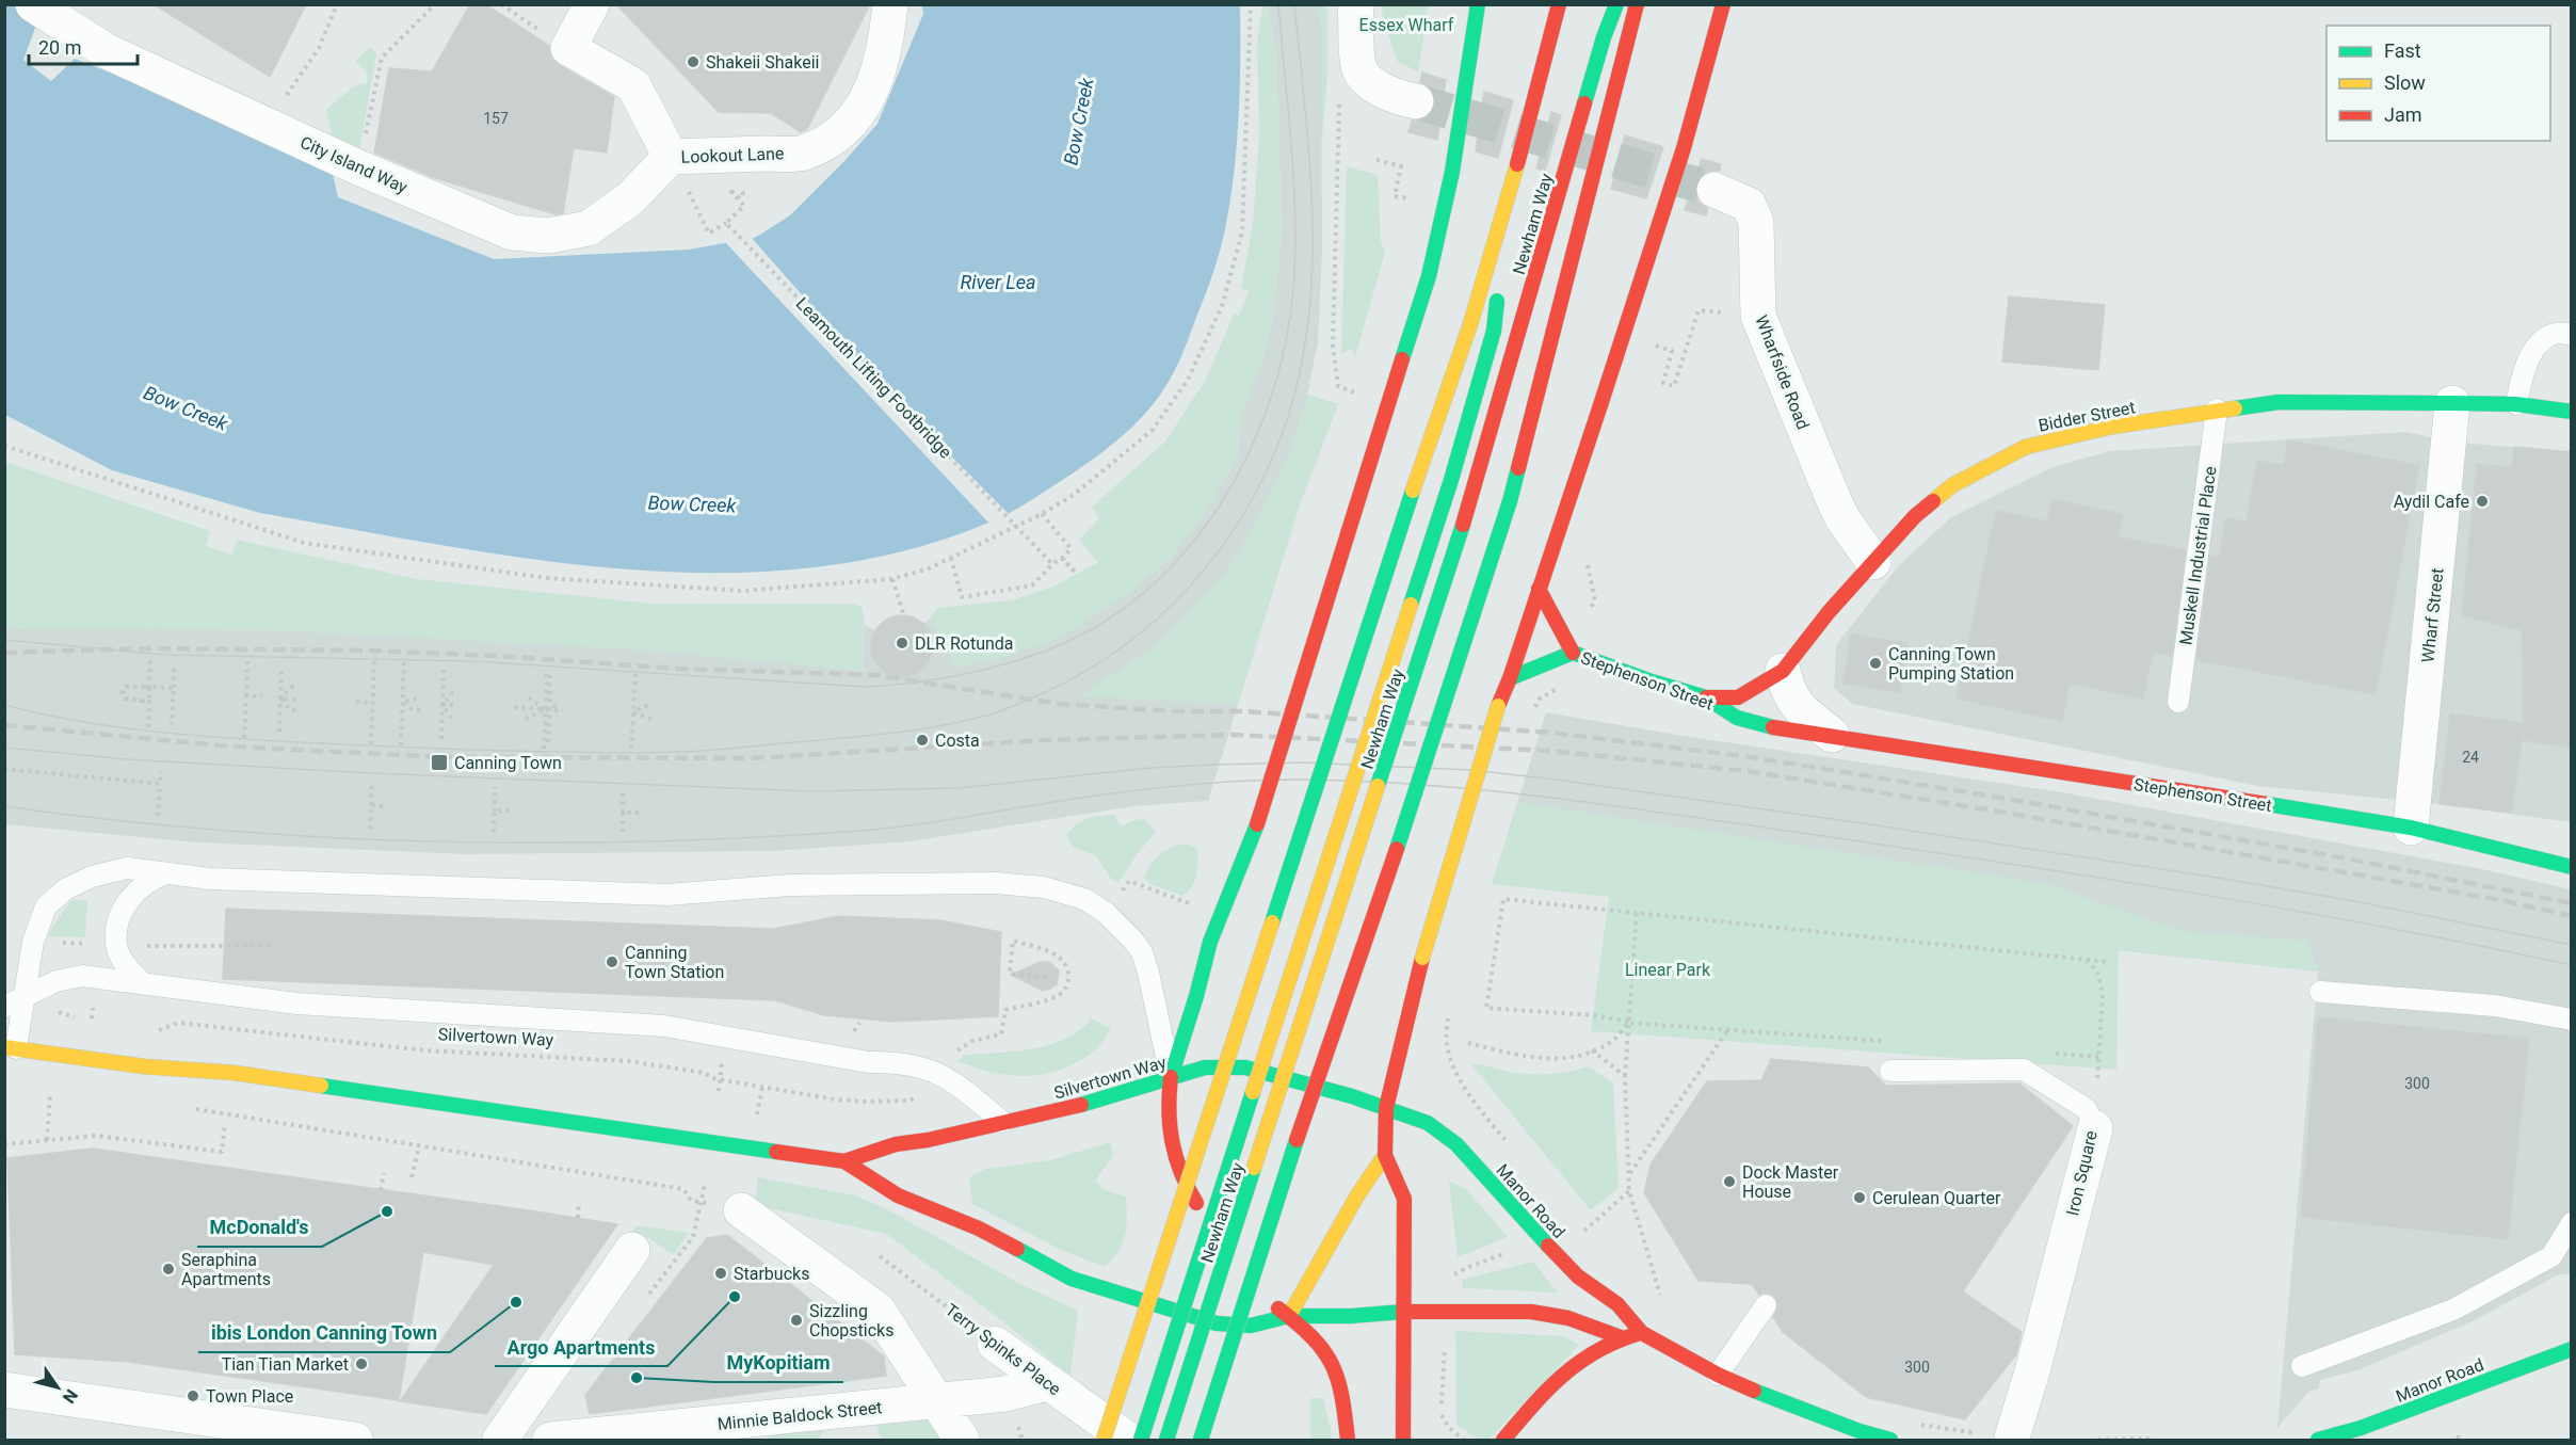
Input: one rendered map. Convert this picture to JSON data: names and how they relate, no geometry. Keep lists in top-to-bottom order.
{
  "streets": {
    "main road": [
      "Newham Way",
      "Bidder Street",
      "Stephenson Street",
      "Silvertown Way",
      "Manor Road"
    ],
    "street": [
      "Lookout Lane",
      "City Island Way",
      "Wharfside Road",
      "Wharf Street",
      "Iron Square",
      "Terry Spinks Place",
      "Minnie Baldock Street"
    ],
    "lane": ["Muskell Industrial Place"],
    "path": ["Leamouth Lifting Footbridge"]
  },
  "crossings": [
    ["Lookout Lane", "City Island Way"],
    ["Wharfside Road", "Bidder Street"],
    ["Bidder Street", "Muskell Industrial Place"],
    ["Bidder Street", "Wharf Street"],
    ["Bidder Street", "Stephenson Street"],
    ["Wharf Street", "Stephenson Street"],
    ["Silvertown Way", "Manor Road"],
    ["Terry Spinks Place", "Minnie Baldock Street"]
  ],
  "water": ["Bow Creek", "River Lea"],
  "parks": ["Essex Wharf", "Linear Park"],
  "places": {
    "other": [
      "Shakeii Shakeii",
      "Aydil Cafe",
      "DLR Rotunda",
      "Canning Town Pumping Station",
      "Costa",
      "Canning Town Station",
      "Dock Master House",
      "Cerulean Quarter",
      "McDonald's",
      "Seraphina Apartments",
      "Starbucks",
      "Argo Apartments",
      "ibis London Canning Town",
      "Sizzling Chopsticks",
      "Tian Tian Market",
      "MyKopitiam",
      "Town Place"
    ],
    "transit": ["Canning Town"]
  },
  "house_numbers": [
    "157",
    "24",
    "300",
    "300"
  ],
  "legend": ["Fast", "Slow", "Jam"],
  "scale_bar": "20 m",
  "north": "bottom right"
}
